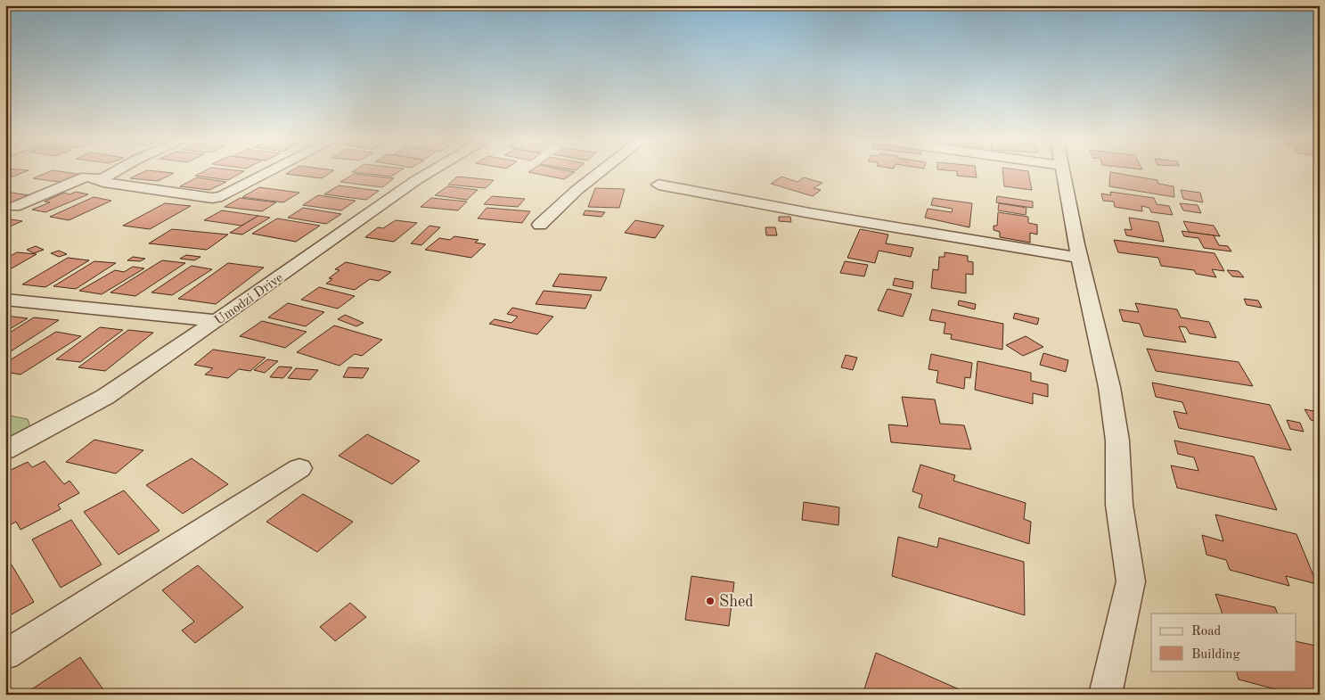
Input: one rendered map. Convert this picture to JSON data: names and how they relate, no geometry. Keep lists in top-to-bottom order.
{
  "streets": {
    "street": ["Umodzi Drive"]
  },
  "places": ["Shed"],
  "legend": ["Road", "Building"]
}
